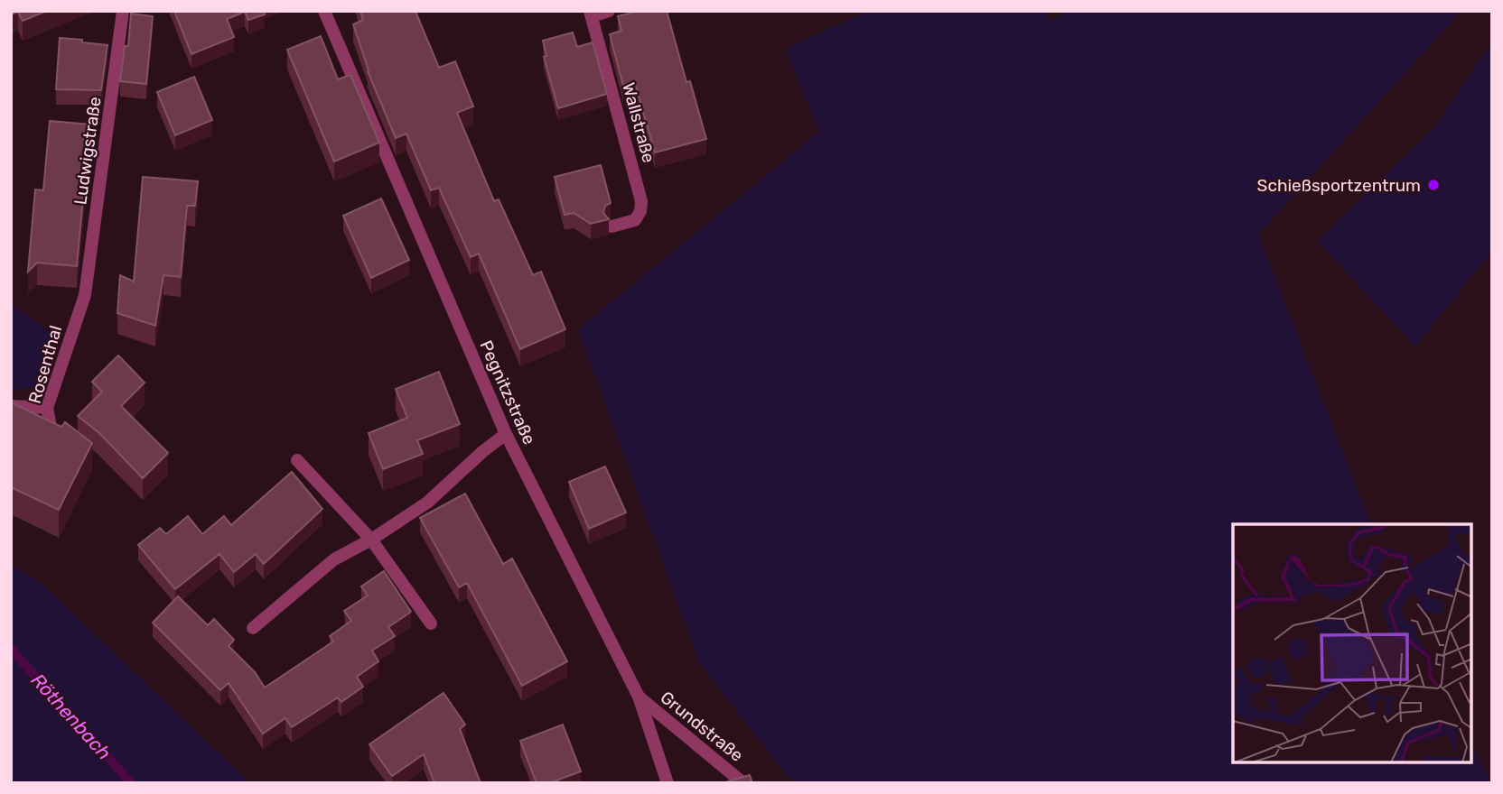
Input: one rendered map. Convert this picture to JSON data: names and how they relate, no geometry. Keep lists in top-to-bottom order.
{
  "streets": {
    "street": [
      "Wallstraße",
      "Ludwigstraße",
      "Rosenthal",
      "Pegnitzstraße",
      "Grundstraße"
    ]
  },
  "crossings": [
    ["Ludwigstraße", "Rosenthal"],
    ["Pegnitzstraße", "Grundstraße"]
  ],
  "water": ["Röthenbach"],
  "places": ["Schießsportzentrum"]
}
